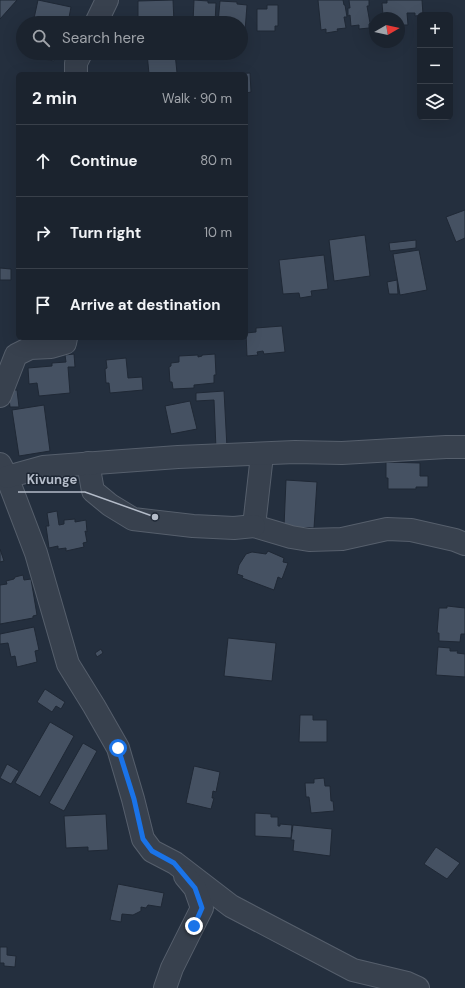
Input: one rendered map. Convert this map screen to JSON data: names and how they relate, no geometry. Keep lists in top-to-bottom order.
{
  "places": ["Kivunge"],
  "north": "right",
  "page": {
    "map_buttons": ["+", "−"],
    "search": "Search here",
    "heading": ["2 min", "Walk · 90 m"],
    "list": [
      ["Continue", "80 m"],
      ["Turn right", "10 m"],
      "Arrive at destination"
    ]
  }
}
